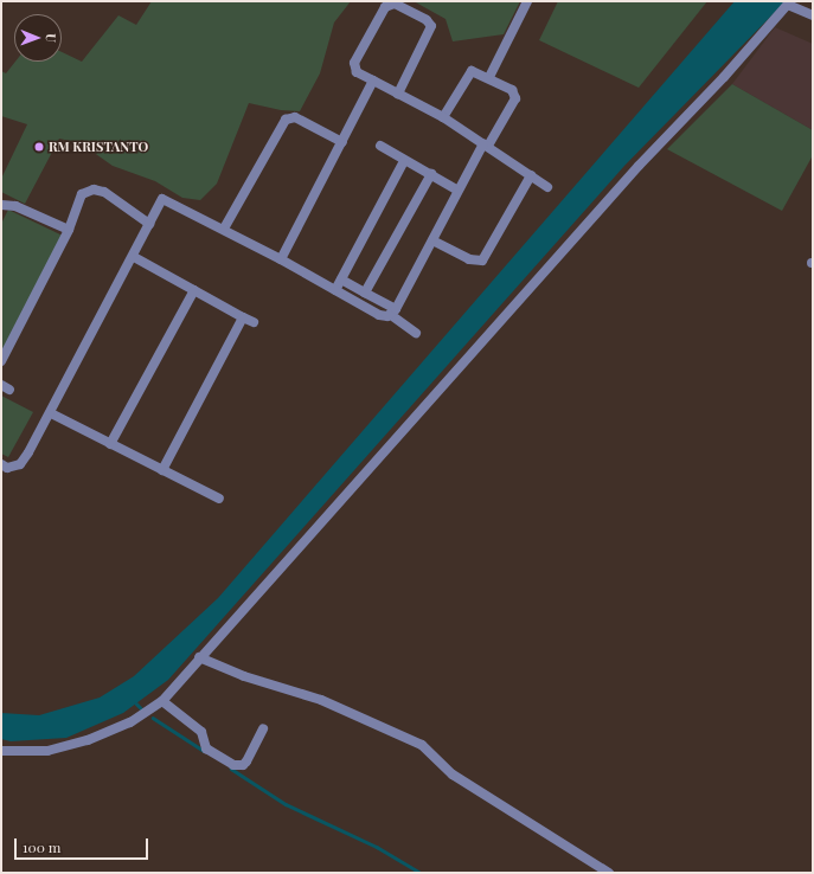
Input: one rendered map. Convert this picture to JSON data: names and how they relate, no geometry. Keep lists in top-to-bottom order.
{
  "places": ["RM KRISTANTO"],
  "scale_bar": "100 m",
  "north": "right"
}
